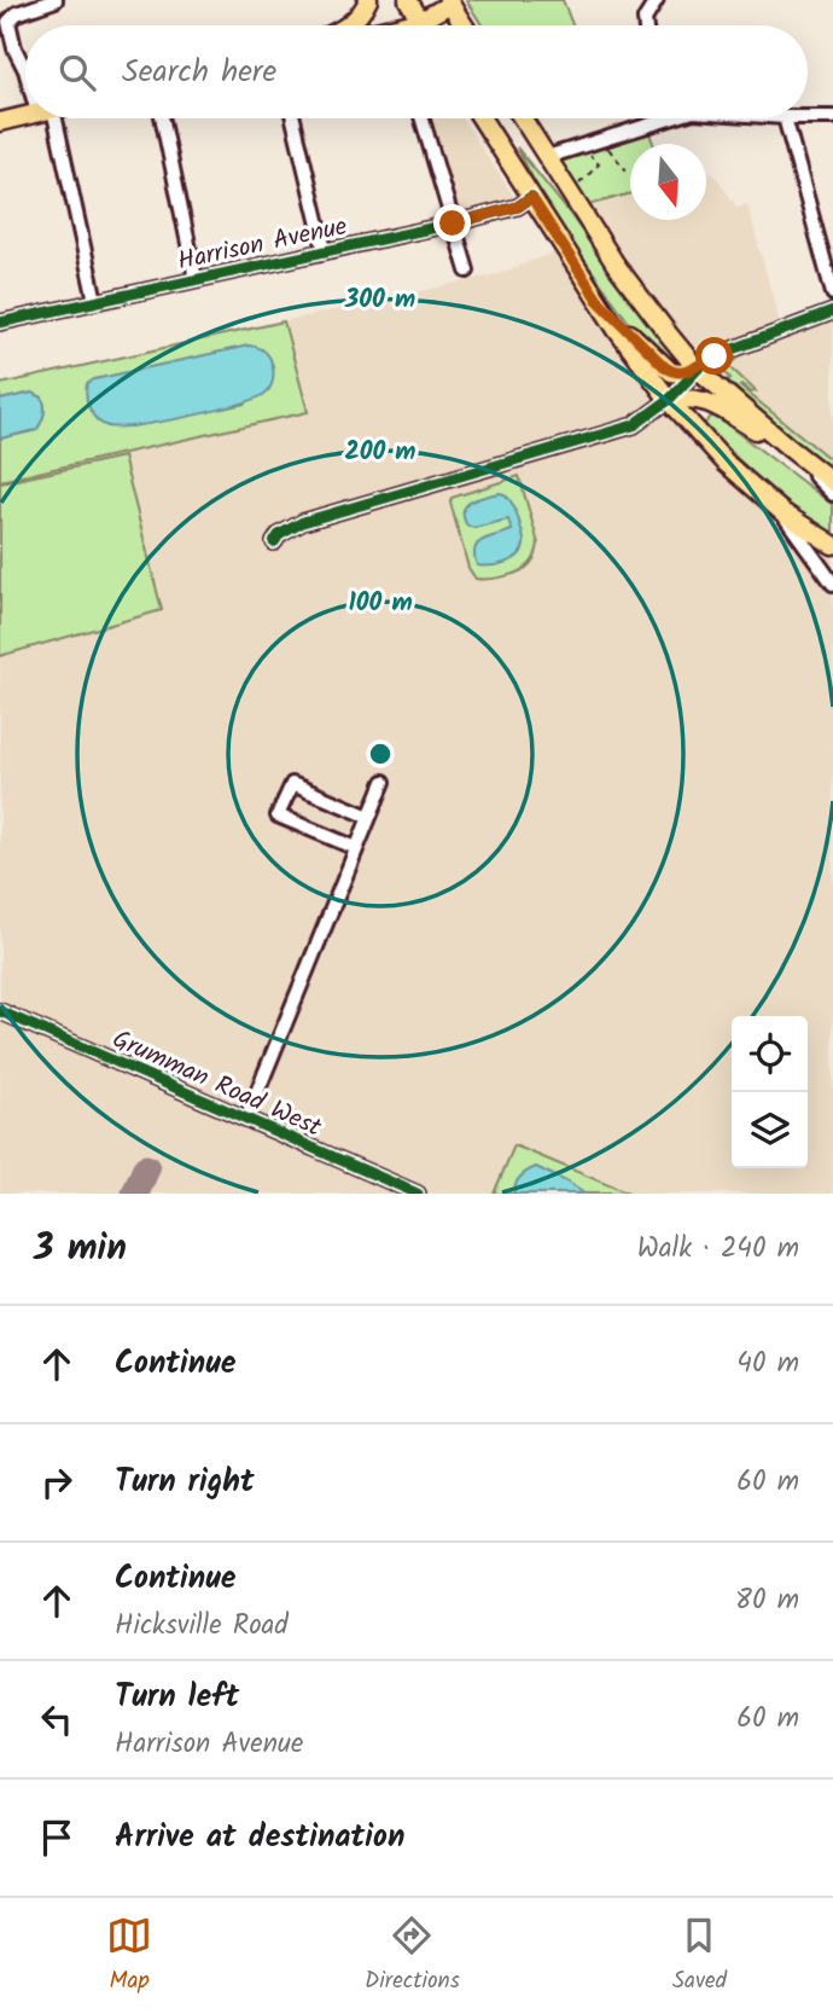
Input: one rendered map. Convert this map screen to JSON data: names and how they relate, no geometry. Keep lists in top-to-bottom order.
{
  "streets": {
    "street": ["Harrison Avenue", "Grumman Road West"]
  },
  "north": "bottom",
  "page": {
    "search": "Search here",
    "heading": ["3 min", "Walk · 240 m"],
    "list": [
      ["Continue", "40 m"],
      ["Turn right", "60 m"],
      ["Continue", "Hicksville Road", "80 m"],
      ["Turn left", "Harrison Avenue", "60 m"],
      "Arrive at destination"
    ],
    "nav": ["Map", "Directions", "Saved"]
  },
  "rings": ["300 m", "200 m", "100 m"]
}
